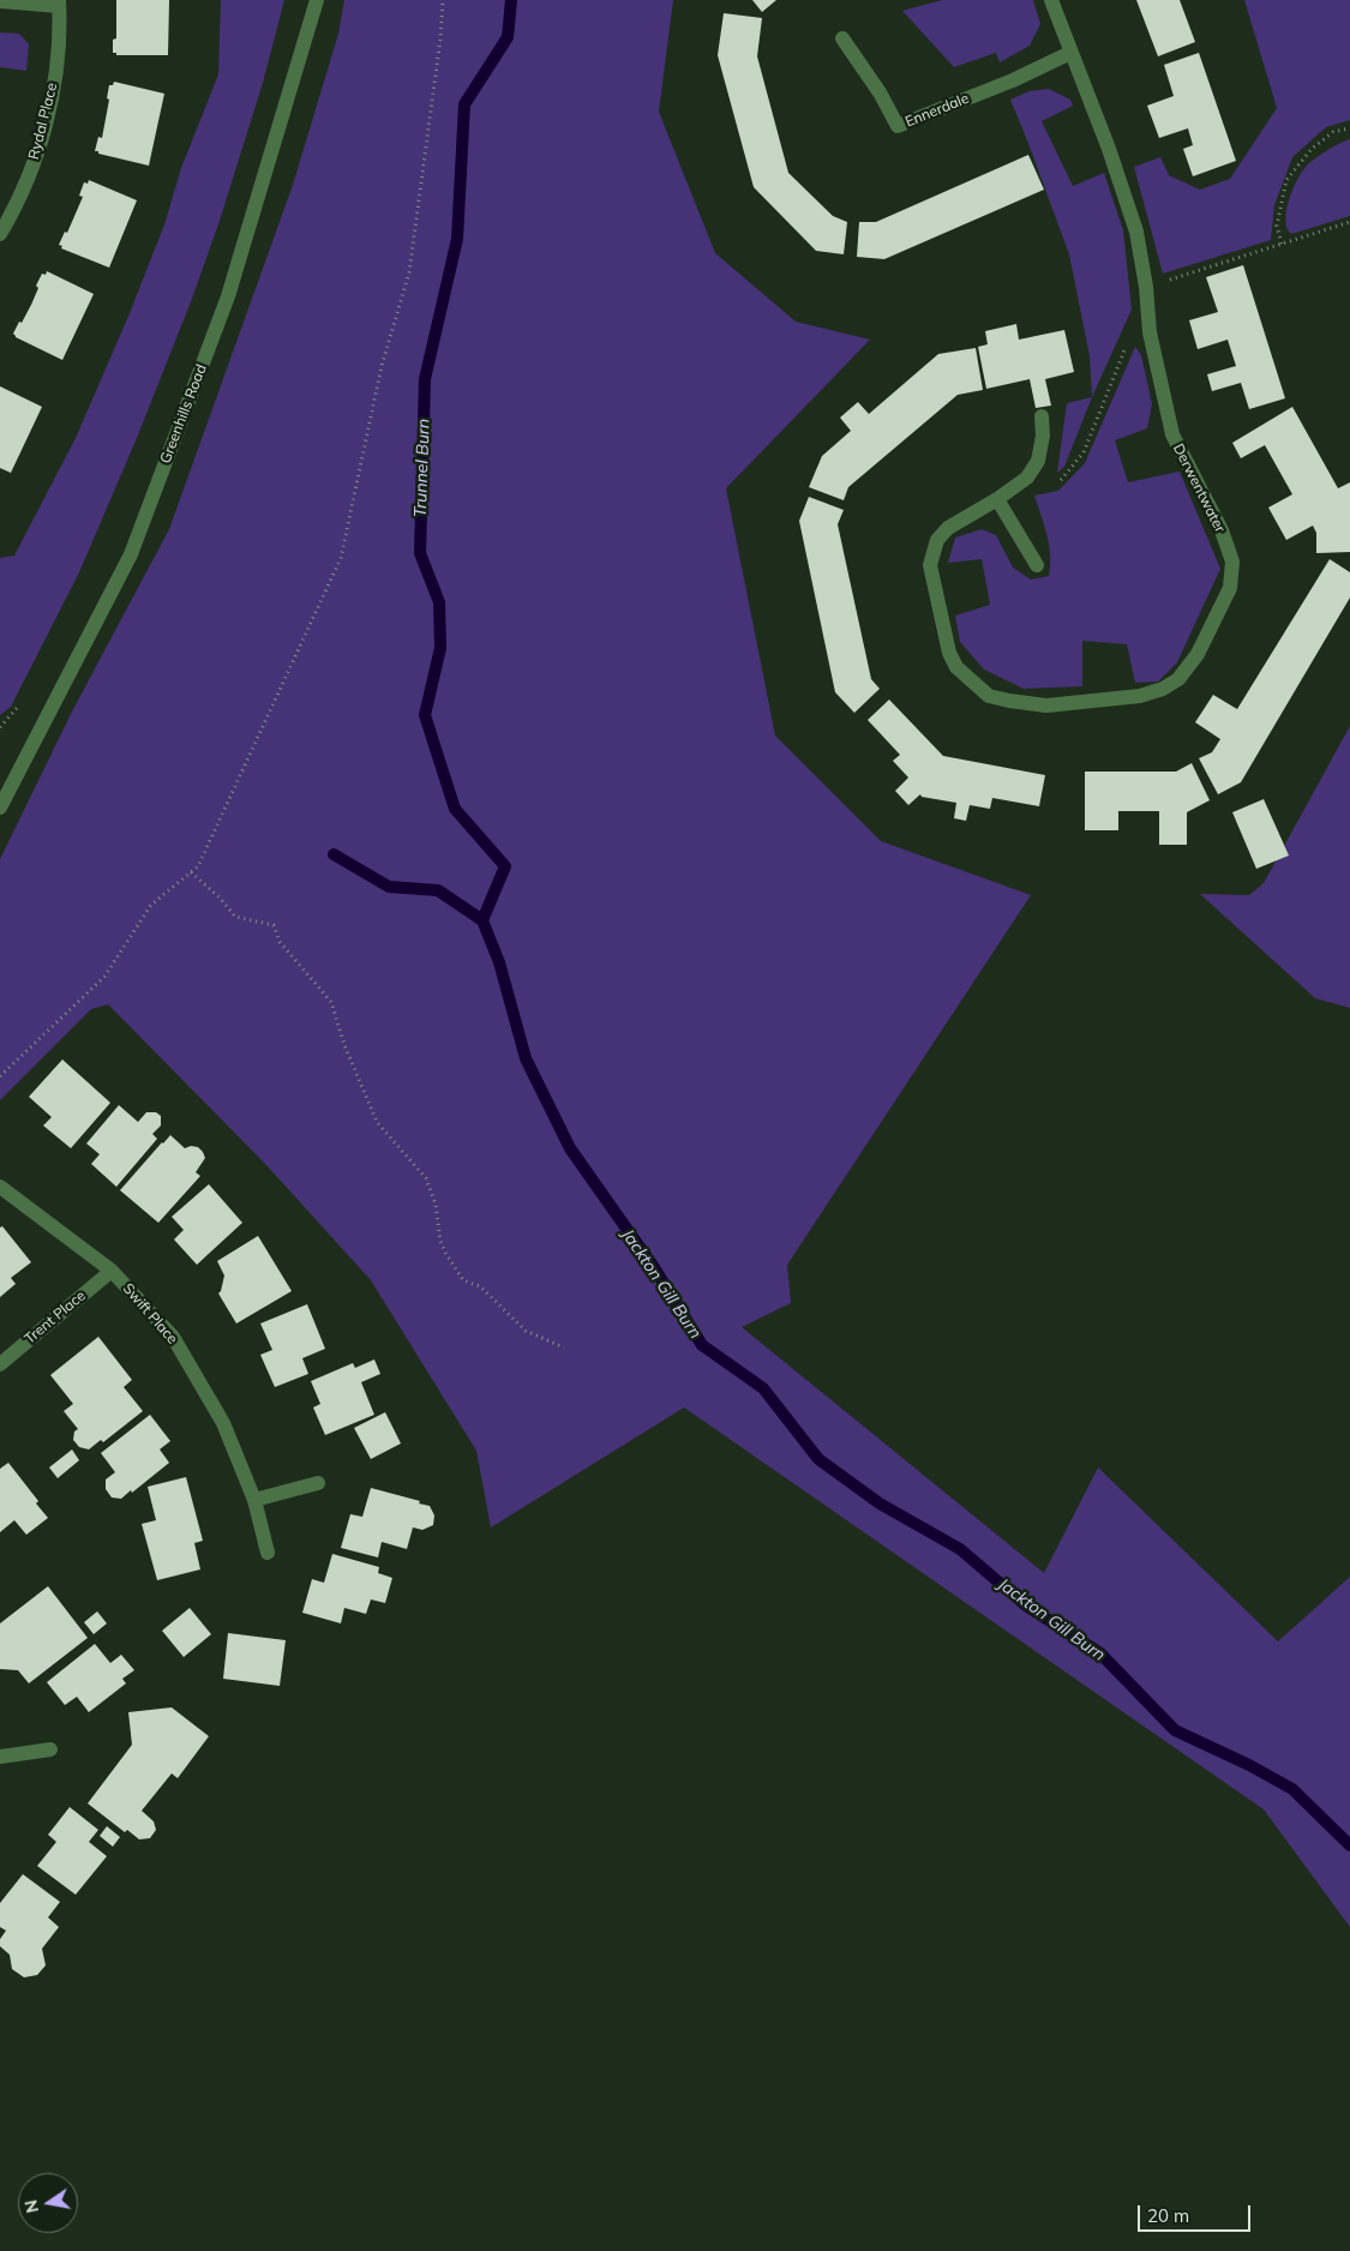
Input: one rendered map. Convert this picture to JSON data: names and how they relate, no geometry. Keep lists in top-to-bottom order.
{
  "streets": {
    "street": [
      "Ennerdale",
      "Rydal Place",
      "Greenhills Road",
      "Derwentwater",
      "Swift Place",
      "Trent Place"
    ]
  },
  "crossings": [
    ["Ennerdale", "Derwentwater"],
    ["Swift Place", "Trent Place"]
  ],
  "water": ["Trunnel Burn", "Jackton Gill Burn"],
  "scale_bar": "20 m",
  "north": "left"
}
